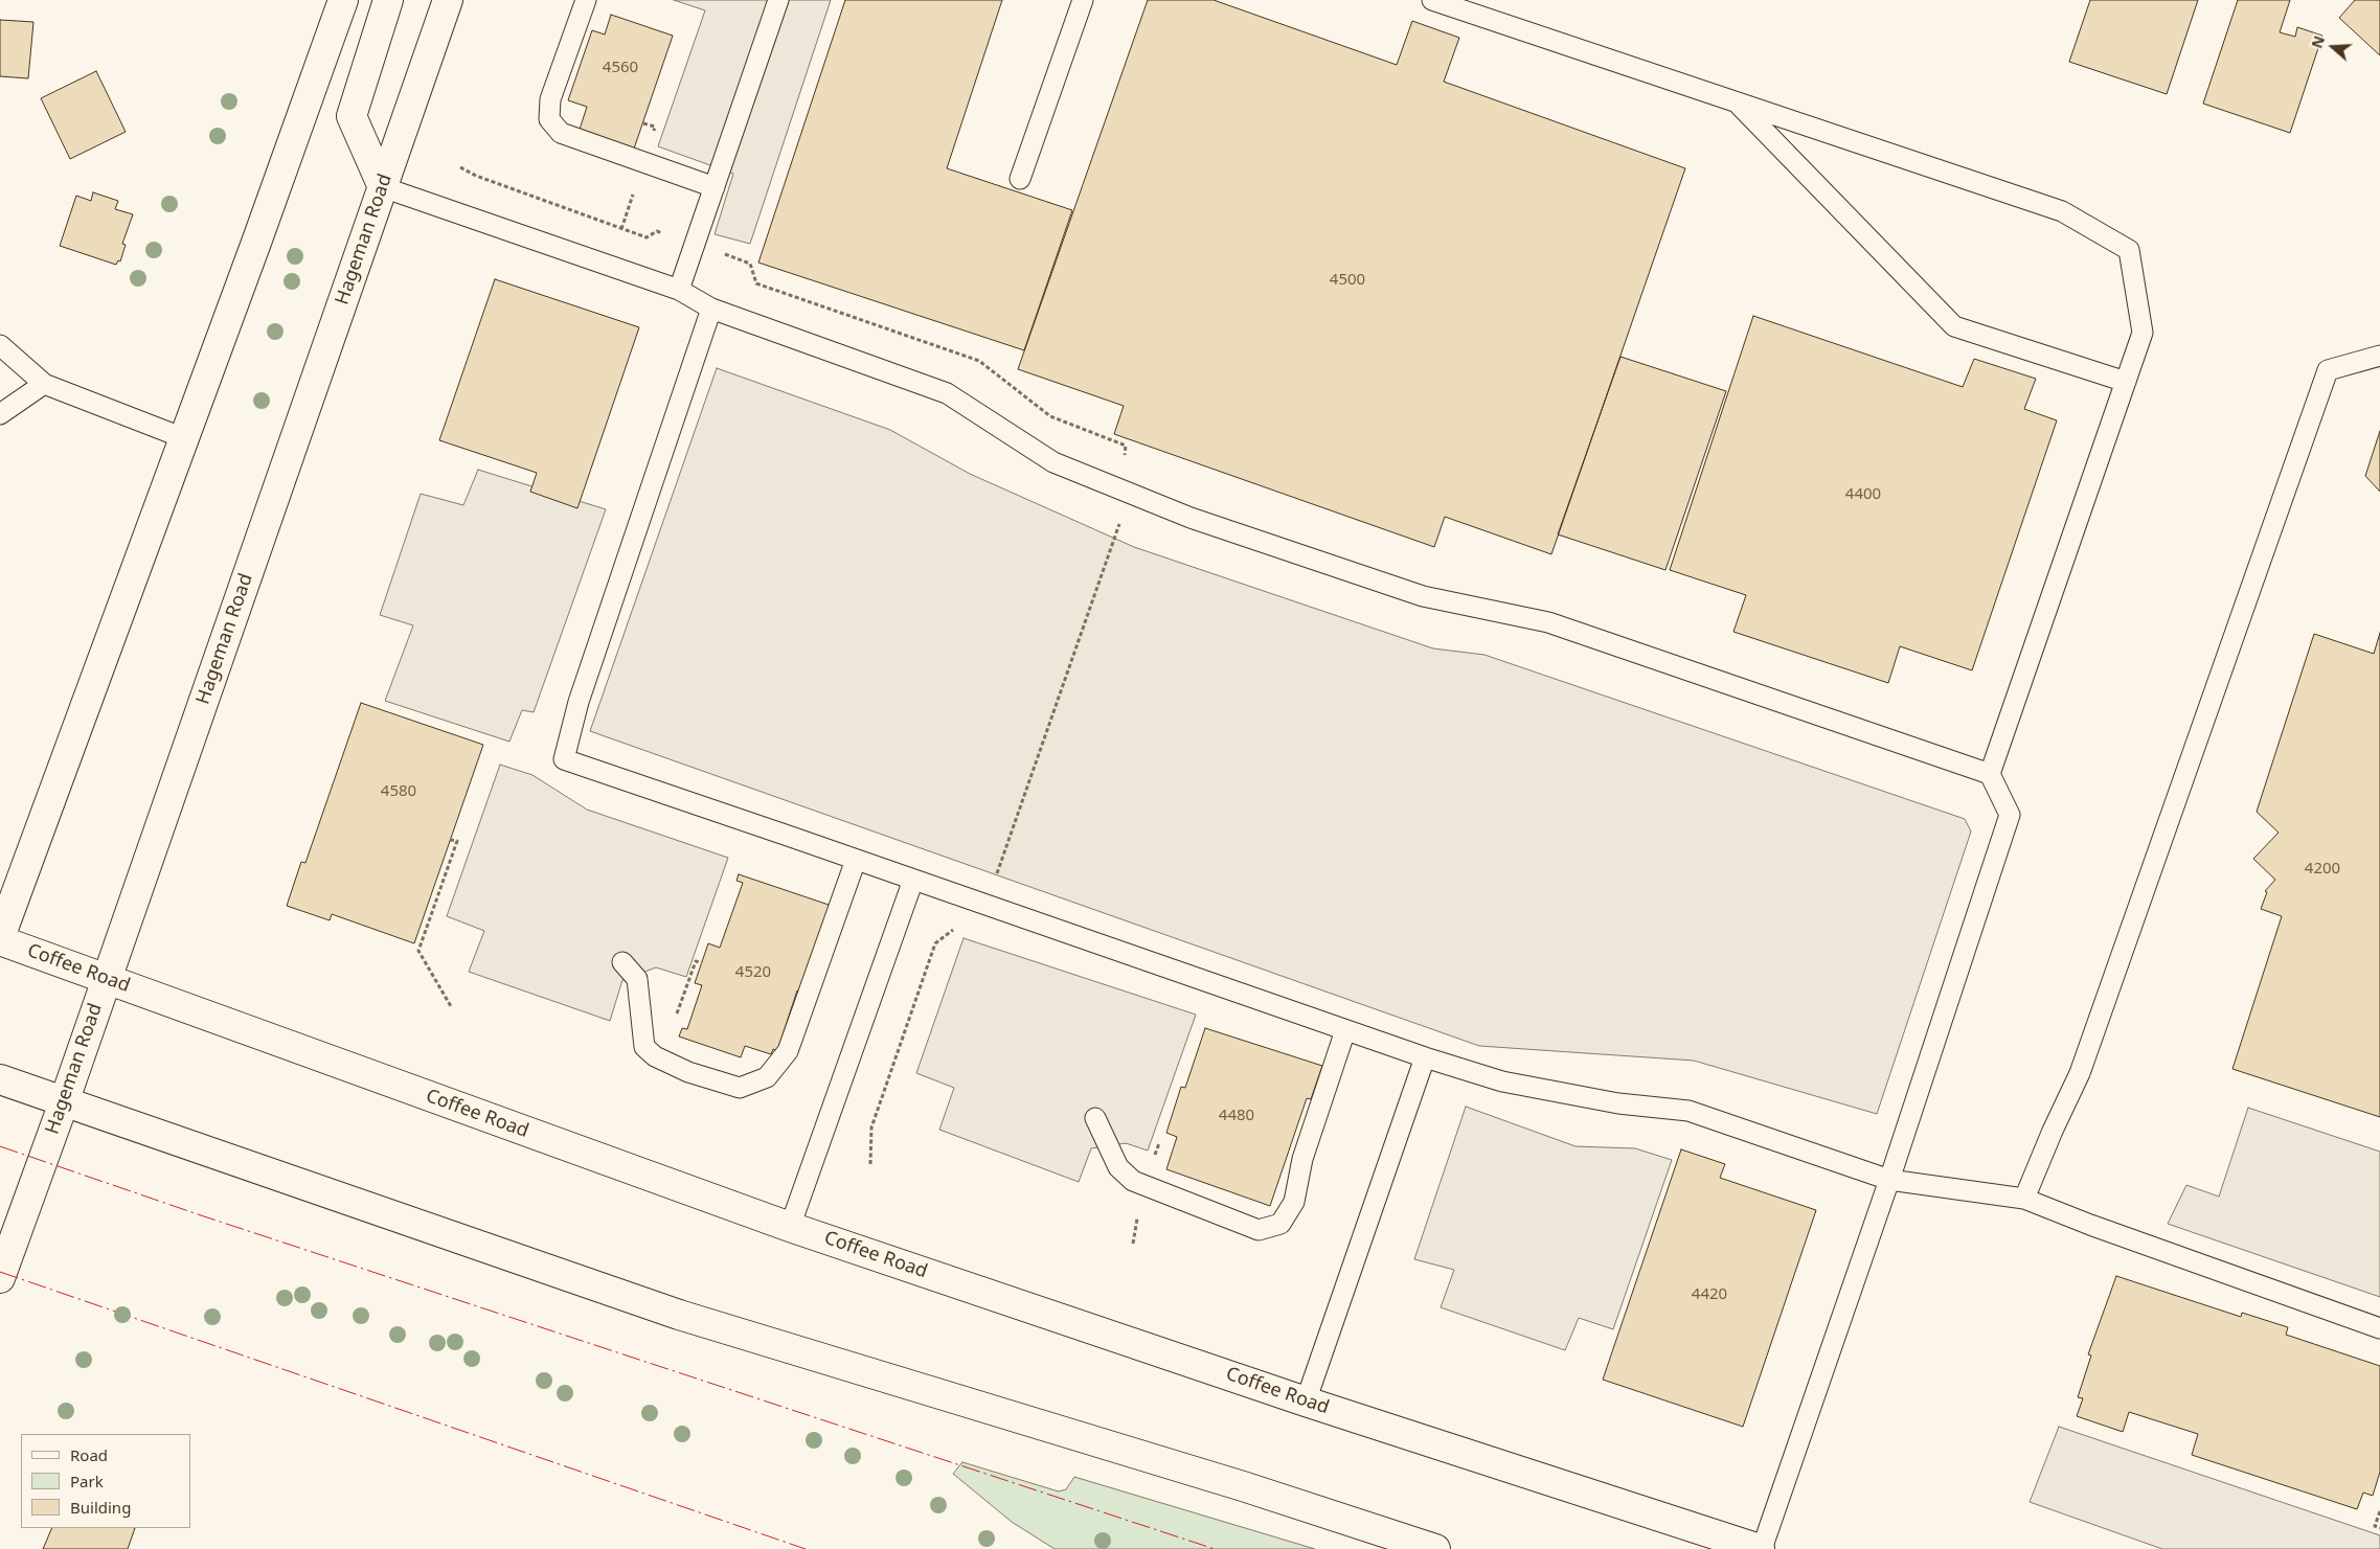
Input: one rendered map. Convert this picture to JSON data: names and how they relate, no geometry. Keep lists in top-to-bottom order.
{
  "streets": {
    "main road": ["Hageman Road", "Coffee Road"]
  },
  "crossings": [
    ["Hageman Road", "Coffee Road"]
  ],
  "house_numbers": [
    "4560",
    "4500",
    "4400",
    "4580",
    "4200",
    "4520",
    "4480",
    "4420"
  ],
  "legend": ["Road", "Park", "Building"],
  "north": "left"
}
